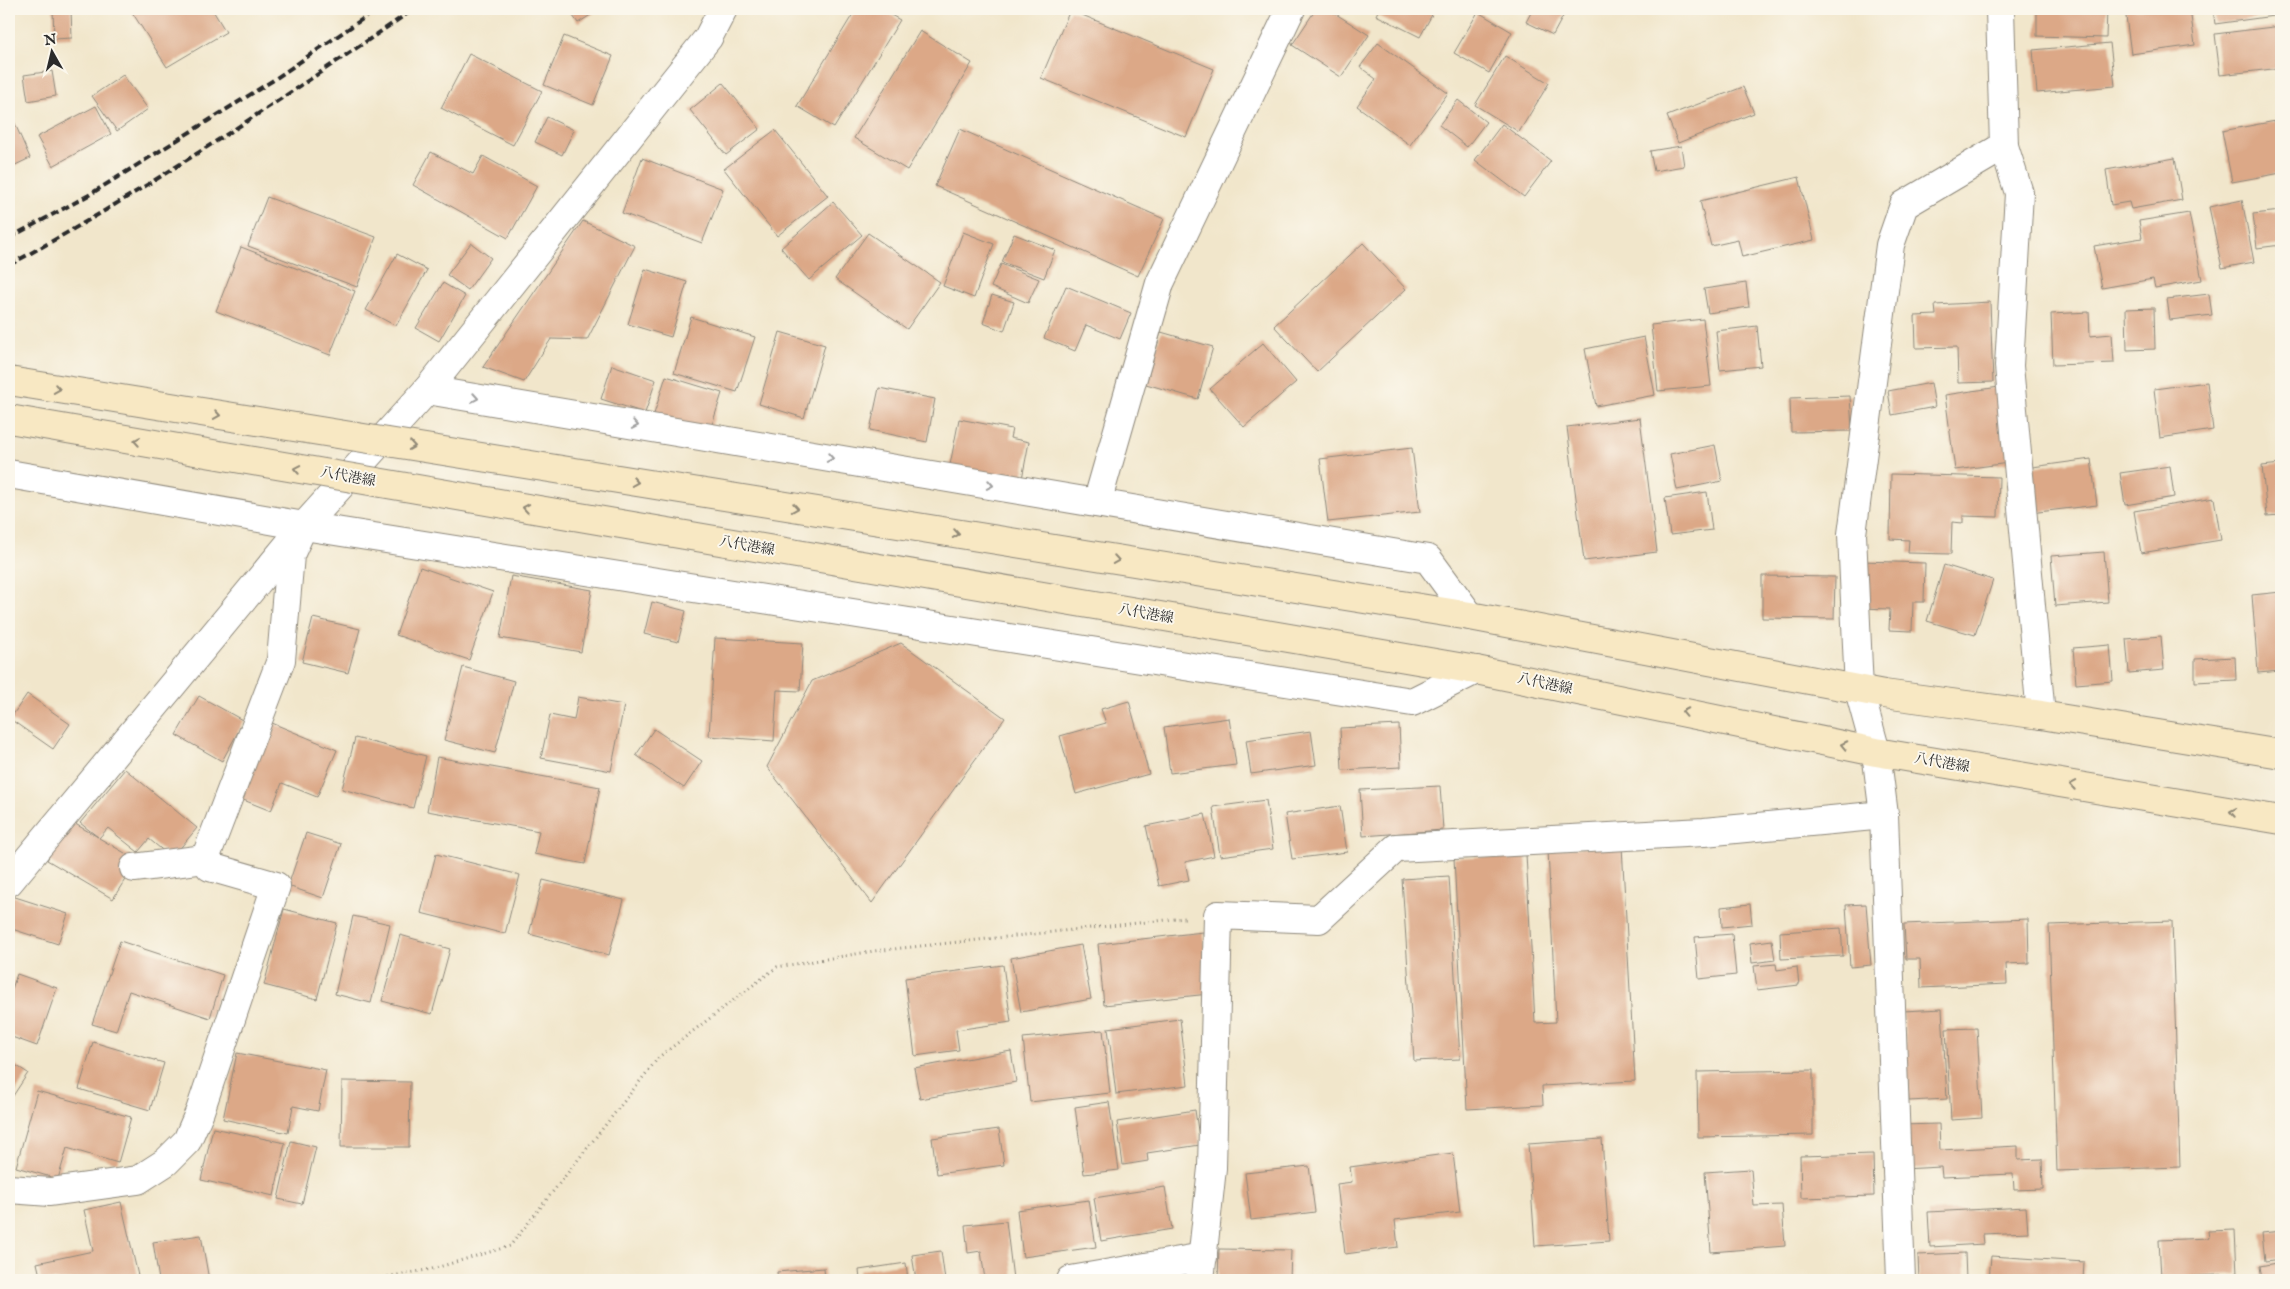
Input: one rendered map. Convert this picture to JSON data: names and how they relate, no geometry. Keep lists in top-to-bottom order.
{
  "streets": {
    "main road": ["八代港線"]
  },
  "north": "top"
}
